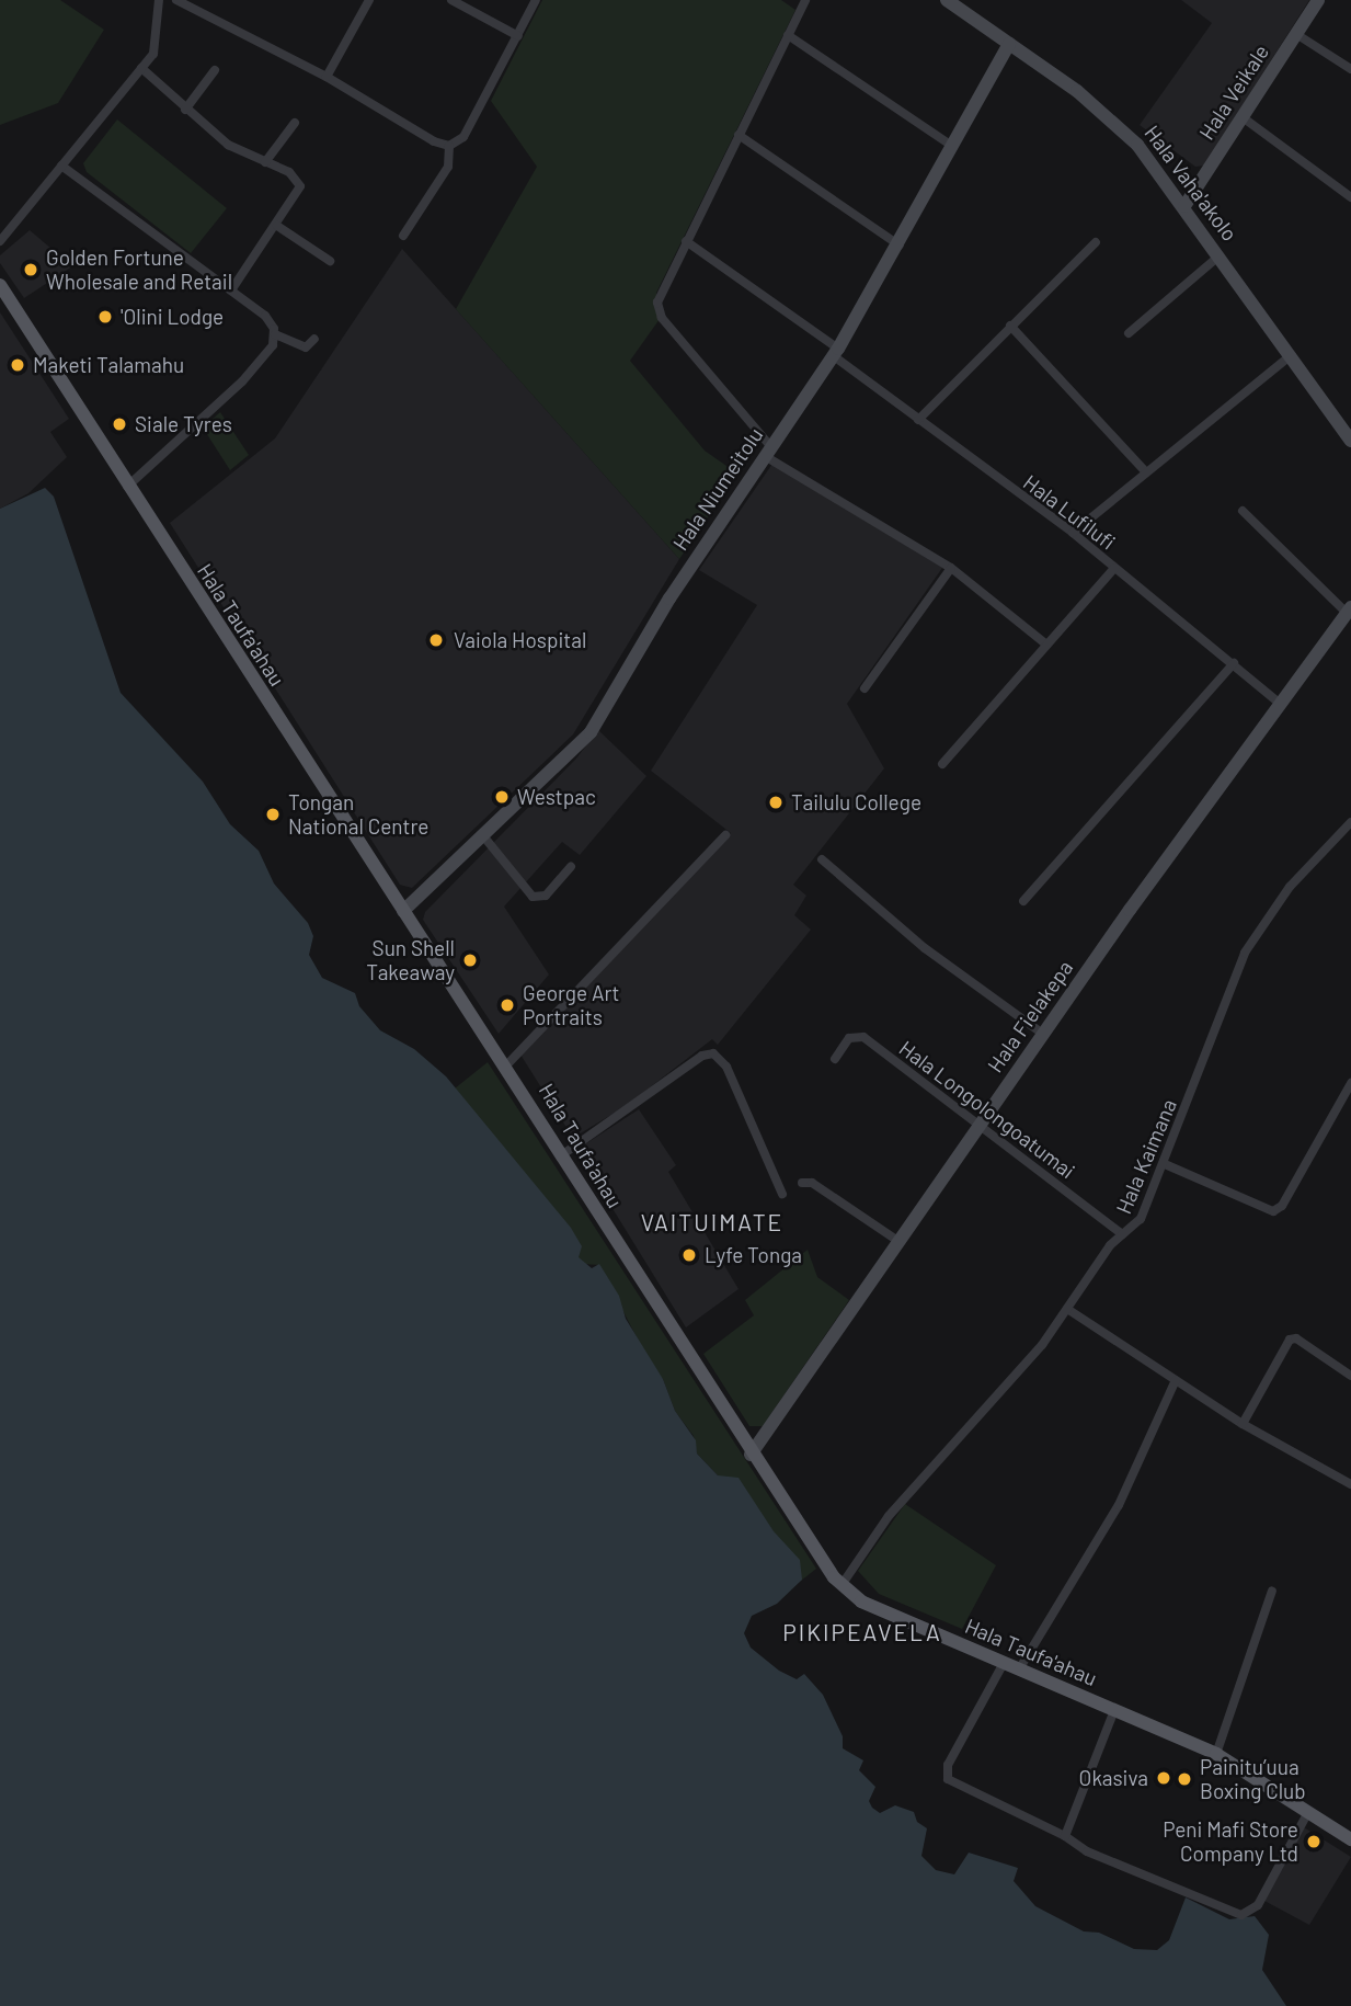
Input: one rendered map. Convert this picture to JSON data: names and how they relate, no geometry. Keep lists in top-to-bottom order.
{
  "streets": {
    "main road": ["Hala Taufa'ahau"],
    "street": [
      "Hala Veikale",
      "Hala Vaha'akolo",
      "Hala Niumeitolu",
      "Hala Lufilufi",
      "Hala Fielakepa",
      "Hala Longolongoatumai",
      "Hala Kaimana"
    ]
  },
  "crossings": [
    ["Hala Veikale", "Hala Vaha'akolo"],
    ["Hala Vaha'akolo", "Hala Niumeitolu"],
    ["Hala Niumeitolu", "Hala Lufilufi"],
    ["Hala Niumeitolu", "Hala Taufa'ahau"],
    ["Hala Lufilufi", "Hala Fielakepa"],
    ["Hala Taufa'ahau", "Hala Fielakepa"],
    ["Hala Taufa'ahau", "Hala Kaimana"],
    ["Hala Fielakepa", "Hala Longolongoatumai"],
    ["Hala Longolongoatumai", "Hala Kaimana"]
  ],
  "districts": ["VAITUIMATE", "PIKIPEAVELA"],
  "places": [
    "Golden Fortune Wholesale and Retail",
    "'Olini Lodge",
    "Maketi Talamahu",
    "Siale Tyres",
    "Vaiola Hospital",
    "Westpac",
    "Tailulu College",
    "Tongan National Centre",
    "Sun Shell Takeaway",
    "George Art Portraits",
    "Lyfe Tonga",
    "Okasiva",
    "Painitu’uua Boxing Club",
    "Peni Mafi Store Company Ltd"
  ]
}
